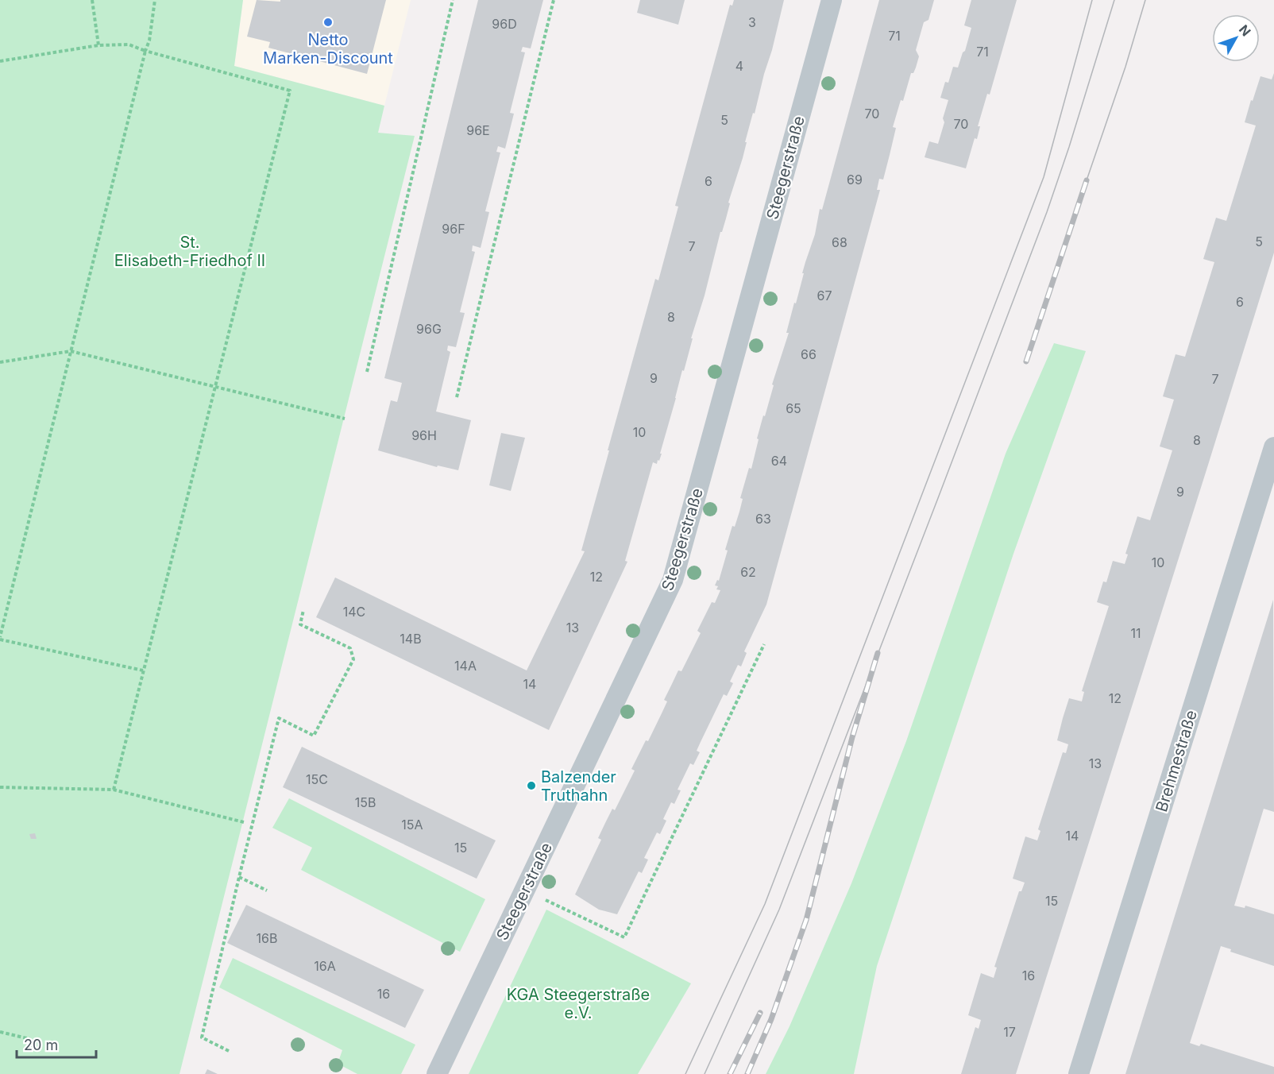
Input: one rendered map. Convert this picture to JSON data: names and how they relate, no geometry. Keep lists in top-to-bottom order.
{
  "streets": {
    "street": ["Steegerstraße", "Brehmestraße"]
  },
  "parks": ["St. Elisabeth-Friedhof II", "KGA Steegerstraße e.V."],
  "places": ["Netto Marken-Discount", "Balzender Truthahn"],
  "house_numbers": [
    "3",
    "96D",
    "71",
    "71",
    "4",
    "70",
    "5",
    "70",
    "96E",
    "69",
    "6",
    "96F",
    "5",
    "68",
    "7",
    "67",
    "6",
    "8",
    "96G",
    "66",
    "9",
    "7",
    "65",
    "10",
    "96H",
    "8",
    "64",
    "9",
    "63",
    "10",
    "62",
    "12",
    "14C",
    "13",
    "11",
    "14B",
    "14A",
    "14",
    "12",
    "13",
    "15C",
    "15B",
    "15A",
    "14",
    "15",
    "15",
    "16B",
    "16A",
    "16",
    "16",
    "17"
  ],
  "scale_bar": "20 m",
  "north": "top right"
}
